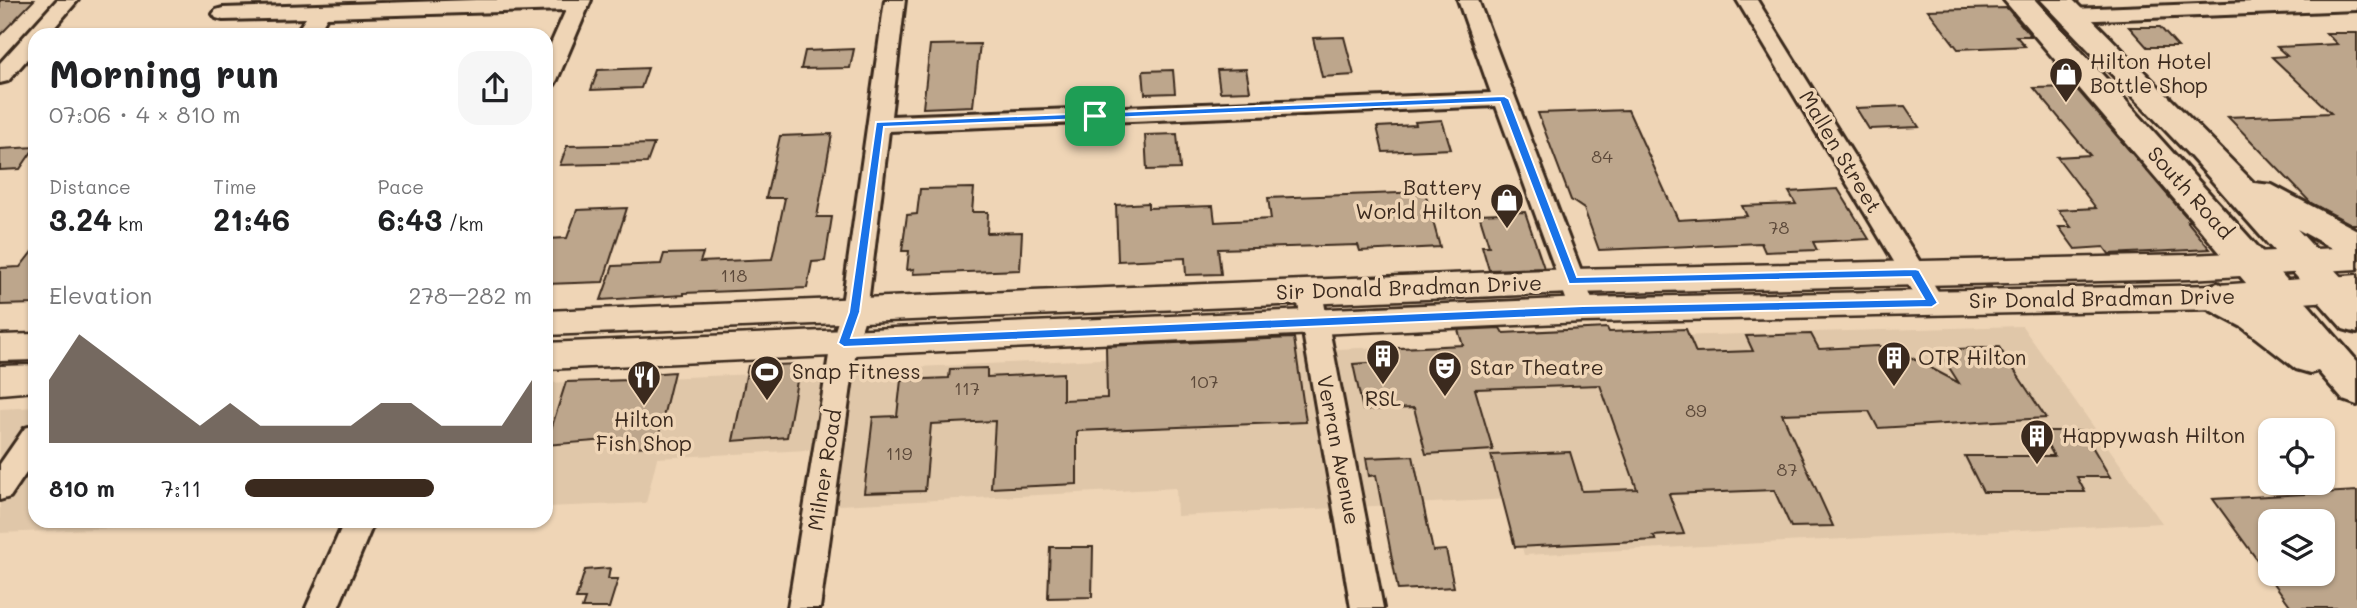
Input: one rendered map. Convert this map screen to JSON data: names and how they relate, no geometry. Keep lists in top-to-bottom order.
{
  "streets": {
    "highway": ["South Road"],
    "main road": ["Sir Donald Bradman Drive"],
    "street": ["Mallen Street", "Verran Avenue", "Milner Road"]
  },
  "crossings": [
    ["Mallen Street", "Sir Donald Bradman Drive"],
    ["South Road", "Sir Donald Bradman Drive"],
    ["Sir Donald Bradman Drive", "Verran Avenue"],
    ["Sir Donald Bradman Drive", "Milner Road"]
  ],
  "places": {
    "shop": ["Hilton Hotel Bottle Shop", "Battery World Hilton"],
    "building": ["RSL", "OTR Hilton", "Happywash Hilton"],
    "theatre": ["Star Theatre"],
    "sports": ["Snap Fitness"],
    "restaurant": ["Hilton Fish Shop"]
  },
  "house_numbers": [
    "84",
    "78",
    "118",
    "107",
    "117",
    "89",
    "119",
    "87"
  ],
  "page": {
    "heading": ["Morning run", "07:06 · 4 × 810 m"],
    "stats": [
      ["Distance", "3.24 km"],
      ["Time", "21:46"],
      ["Pace", "6:43 /km"]
    ],
    "chart": ["Elevation", "278–282 m"],
    "list": [
      {
        "name": "810 m",
        "note": "7:11"
      }
    ]
  }
}
